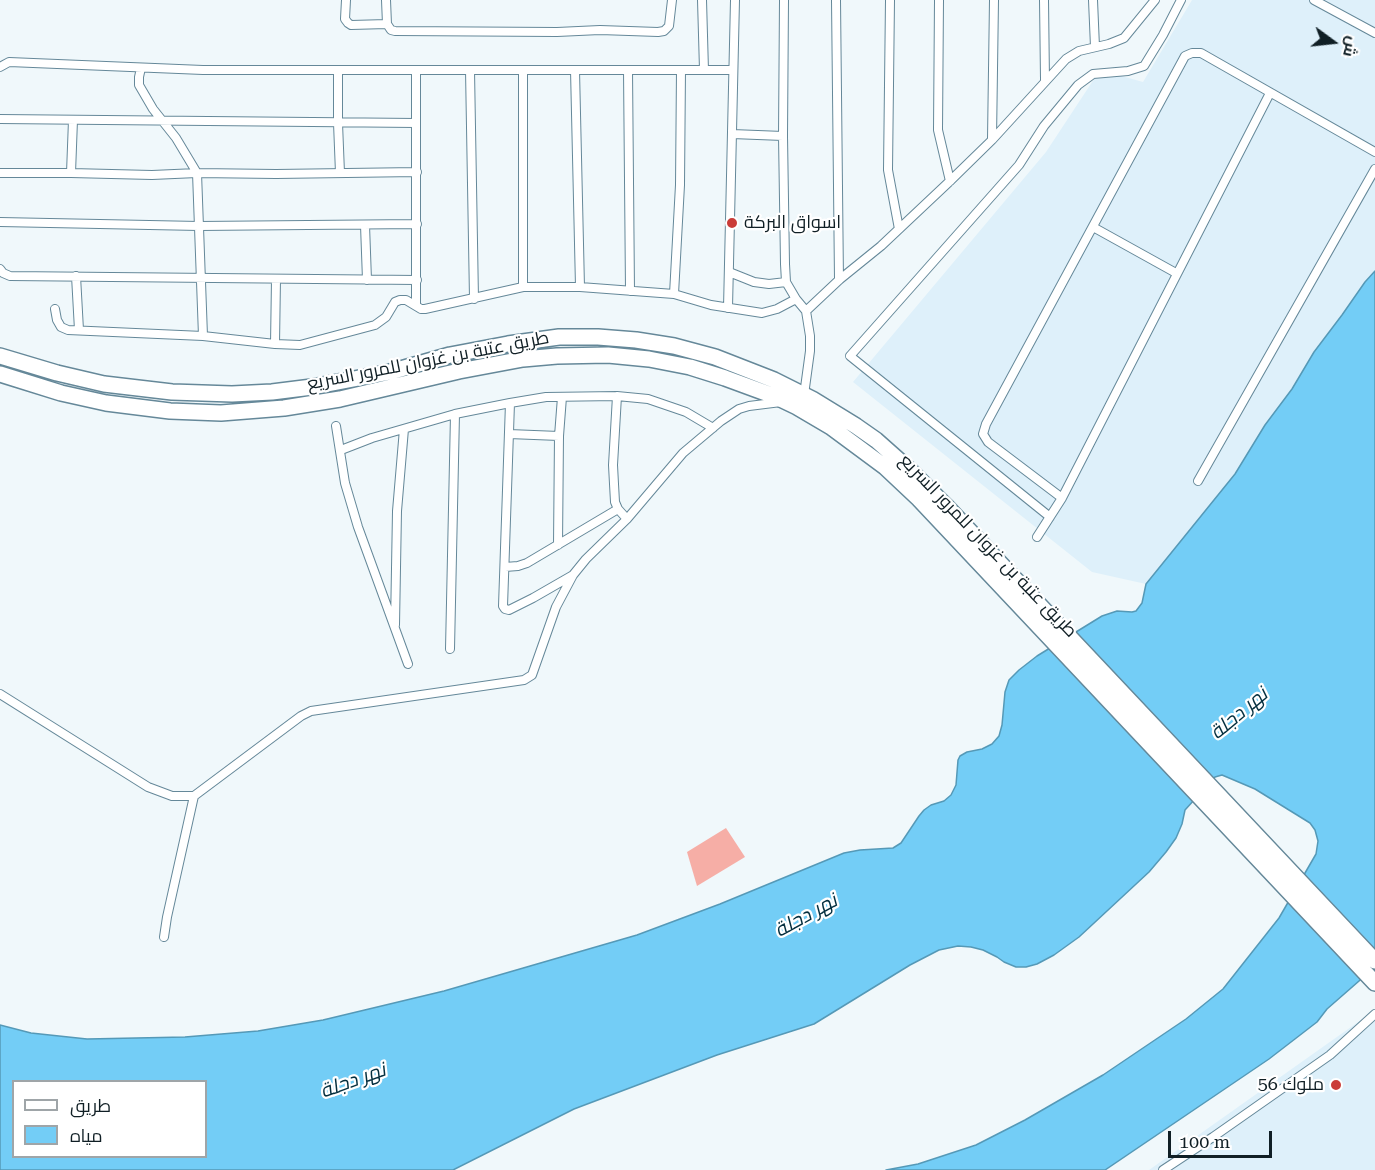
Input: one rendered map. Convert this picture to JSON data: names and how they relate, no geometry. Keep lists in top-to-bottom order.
{
  "streets": {
    "highway": ["طريق عتبة بن غزوان للمرور السريع"]
  },
  "water": ["نهر دجلة"],
  "places": ["اسواق البركة", "ملوك 56"],
  "legend": ["طريق", "مياه"],
  "scale_bar": "100 m",
  "north": "right"
}
